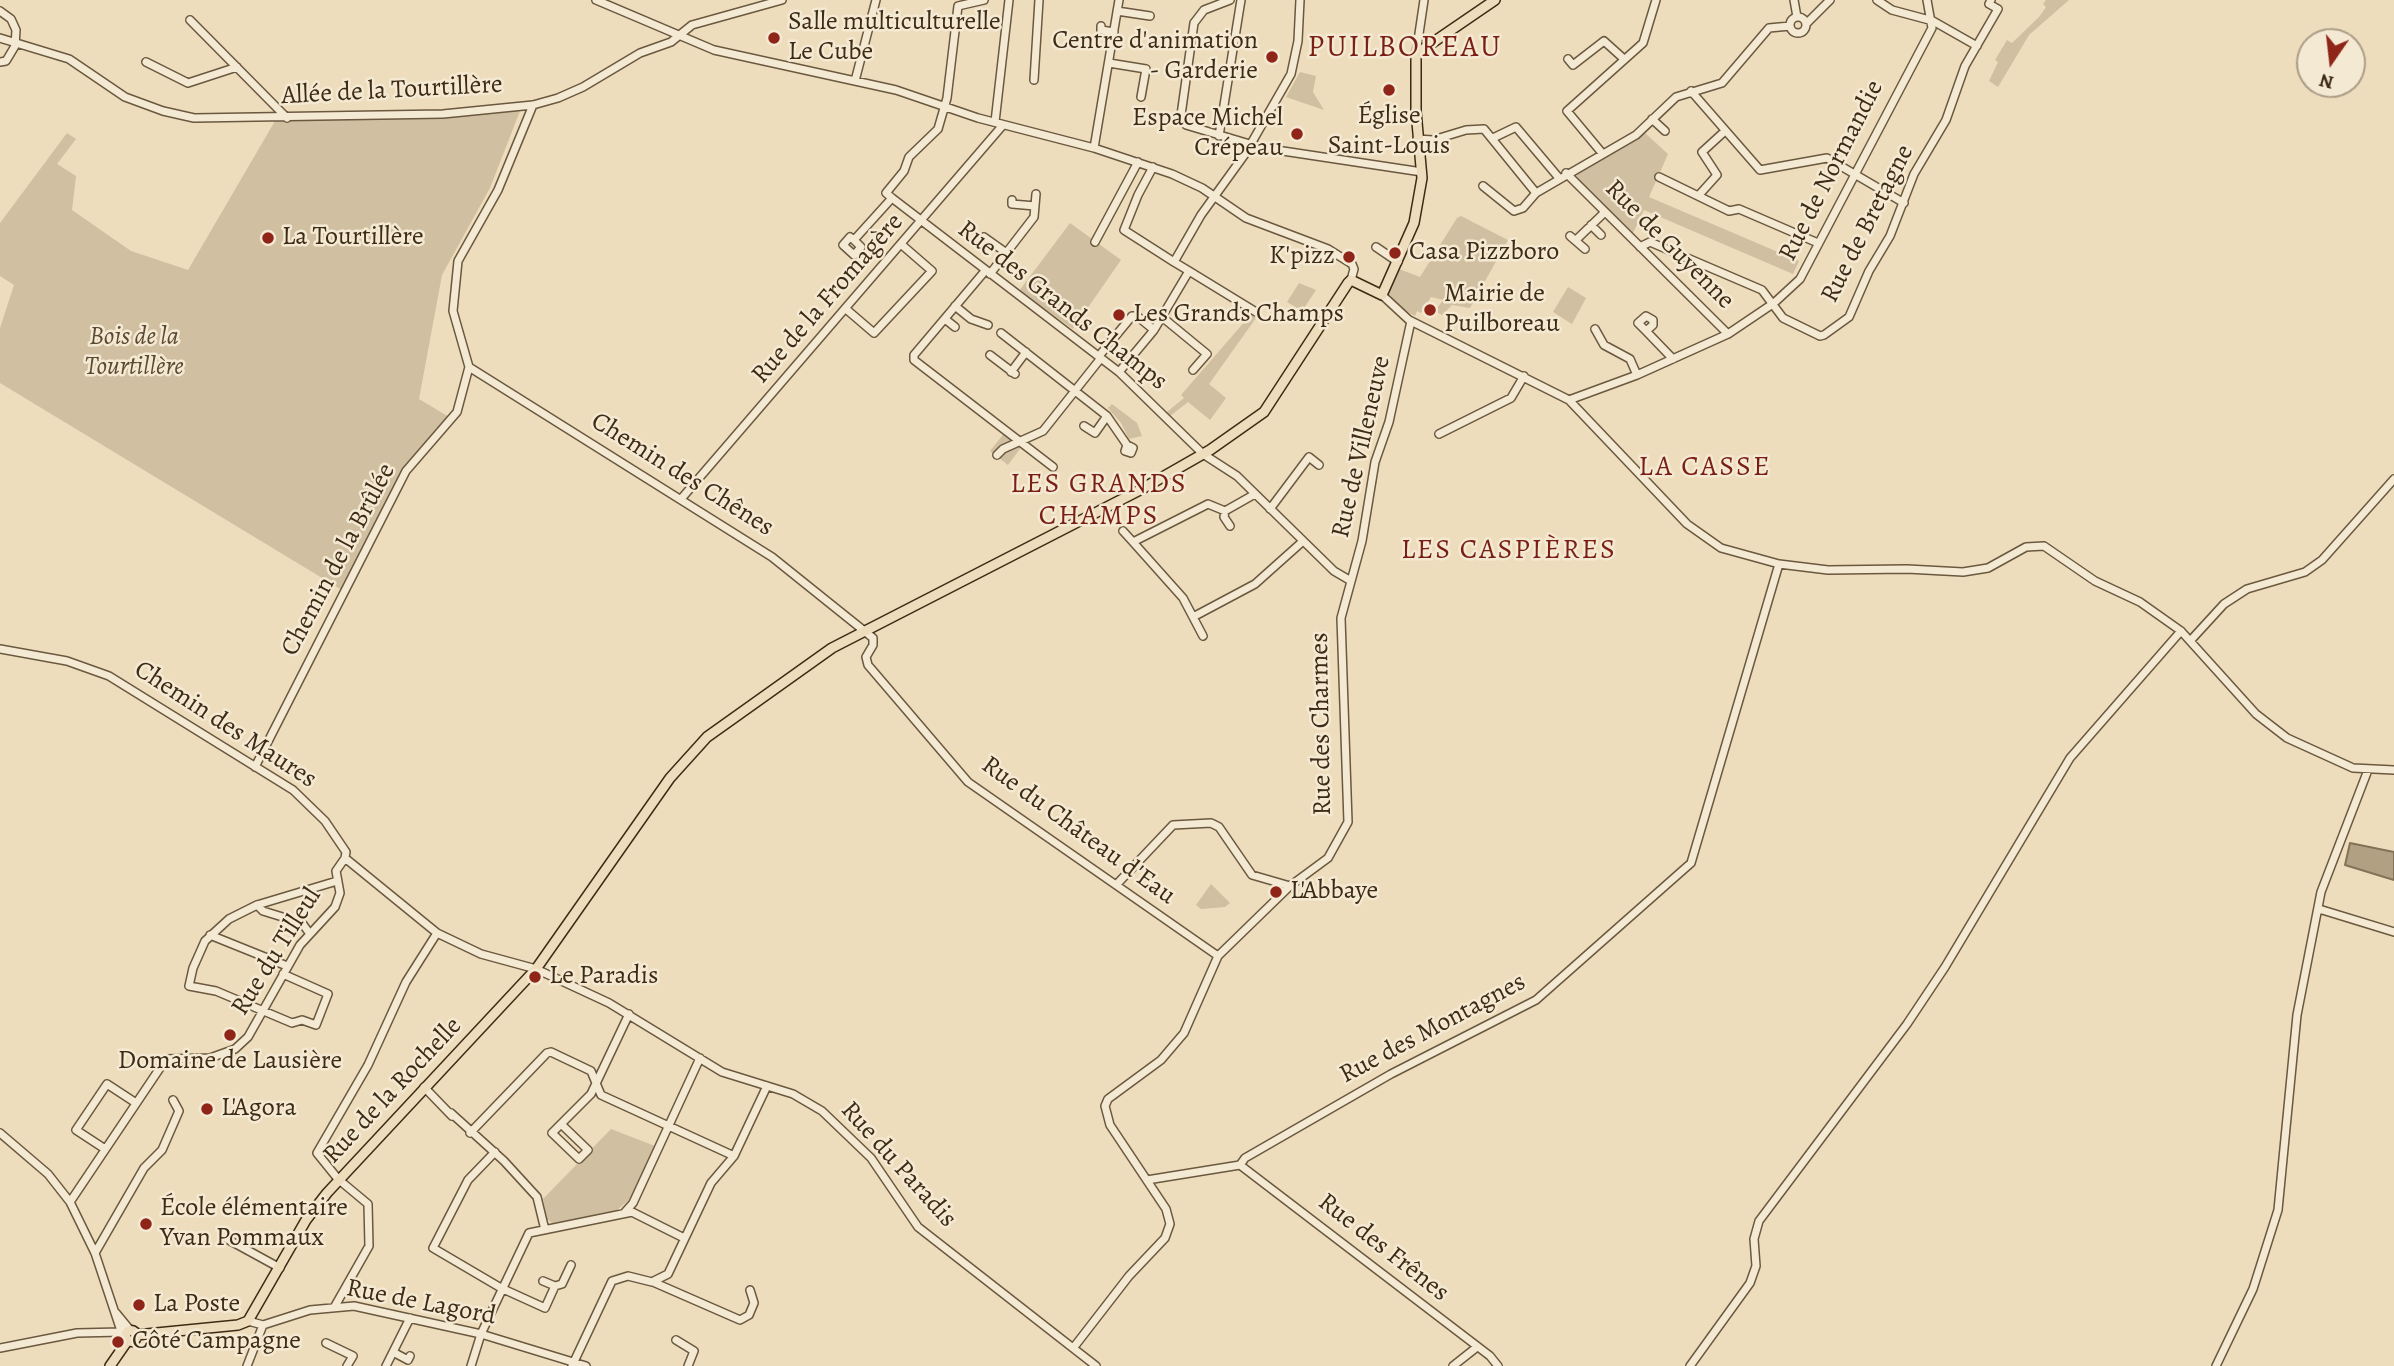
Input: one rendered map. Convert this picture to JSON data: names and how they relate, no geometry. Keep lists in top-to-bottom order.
{
  "streets": {
    "main road": ["Rue de la Rochelle"],
    "street": [
      "Allée de la Tourtillère",
      "Rue de Normandie",
      "Rue de Bretagne",
      "Rue de Guyenne",
      "Rue de la Fromagère",
      "Rue des Grands Champs",
      "Rue de Villeneuve",
      "Chemin des Chênes",
      "Chemin de la Brûlée",
      "Rue des Charmes",
      "Chemin des Maures",
      "Rue du Château d'Eau",
      "Rue du Tilleul",
      "Rue des Montagnes",
      "Rue du Paradis",
      "Rue des Frênes",
      "Rue de Lagord"
    ]
  },
  "crossings": [
    ["Rue de Normandie", "Rue de Bretagne"],
    ["Rue de Normandie", "Rue de Guyenne"],
    ["Rue de Bretagne", "Rue de Guyenne"],
    ["Rue de la Fromagère", "Rue des Grands Champs"],
    ["Rue de la Fromagère", "Chemin des Chênes"],
    ["Rue des Grands Champs", "Rue de Villeneuve"],
    ["Rue des Grands Champs", "Rue des Charmes"],
    ["Rue des Grands Champs", "Rue de la Rochelle"],
    ["Rue de Villeneuve", "Rue des Charmes"],
    ["Chemin des Chênes", "Chemin de la Brûlée"],
    ["Chemin des Chênes", "Rue du Château d'Eau"],
    ["Chemin des Chênes", "Rue de la Rochelle"],
    ["Chemin de la Brûlée", "Chemin des Maures"],
    ["Rue des Charmes", "Rue du Château d'Eau"],
    ["Chemin des Maures", "Rue du Tilleul"],
    ["Chemin des Maures", "Rue de la Rochelle"],
    ["Chemin des Maures", "Rue du Paradis"],
    ["Rue du Château d'Eau", "Rue de la Rochelle"],
    ["Rue des Montagnes", "Rue des Frênes"],
    ["Rue de la Rochelle", "Rue du Paradis"],
    ["Rue de la Rochelle", "Rue de Lagord"]
  ],
  "districts": [
    "PUILBOREAU",
    "LA CASSE",
    "LES GRANDS CHAMPS",
    "LES CASPIÈRES"
  ],
  "parks": ["Bois de la Tourtillère"],
  "places": [
    "Salle multiculturelle Le Cube",
    "Centre d'animation - Garderie",
    "Église Saint-Louis",
    "Espace Michel Crépeau",
    "La Tourtillère",
    "Casa Pizzboro",
    "K'pizz",
    "Mairie de Puilboreau",
    "Les Grands Champs",
    "L'Abbaye",
    "Le Paradis",
    "Domaine de Lausière",
    "L'Agora",
    "École élémentaire Yvan Pommaux",
    "La Poste",
    "Côté Campagne"
  ],
  "north": "bottom"
}
